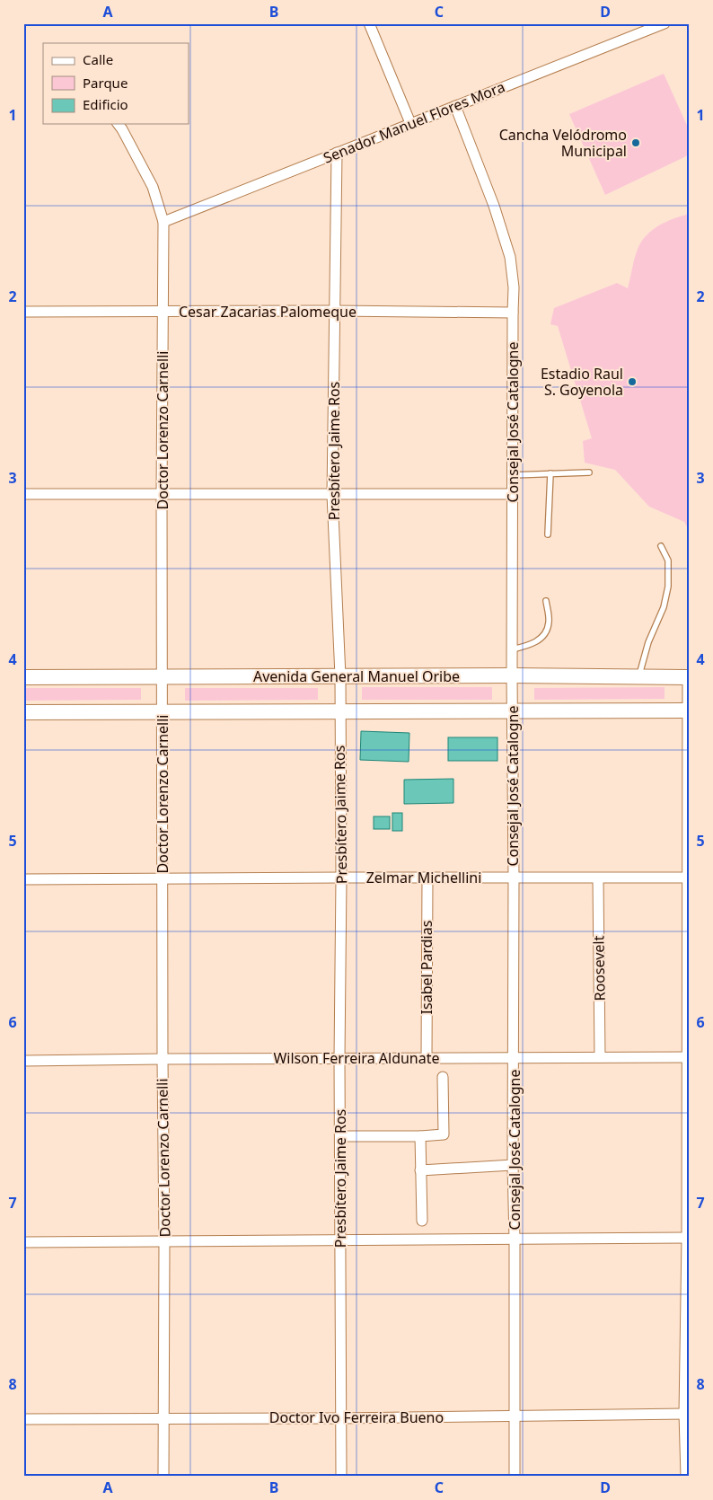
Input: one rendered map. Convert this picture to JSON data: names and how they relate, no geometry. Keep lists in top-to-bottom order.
{
  "streets": {
    "main road": ["Avenida General Manuel Oribe"],
    "street": [
      "Senador Manuel Flores Mora",
      "Cesar Zacarias Palomeque",
      "Consejal José Catalogne",
      "Doctor Lorenzo Carnelli",
      "Presbítero Jaime Ros",
      "Zelmar Michellini",
      "Isabel Pardias",
      "Roosevelt",
      "Wilson Ferreira Aldunate",
      "Doctor Ivo Ferreira Bueno"
    ]
  },
  "crossings": [
    ["Senador Manuel Flores Mora", "Consejal José Catalogne"],
    ["Senador Manuel Flores Mora", "Doctor Lorenzo Carnelli"],
    ["Senador Manuel Flores Mora", "Presbítero Jaime Ros"],
    ["Cesar Zacarias Palomeque", "Consejal José Catalogne"],
    ["Cesar Zacarias Palomeque", "Doctor Lorenzo Carnelli"],
    ["Cesar Zacarias Palomeque", "Presbítero Jaime Ros"],
    ["Consejal José Catalogne", "Avenida General Manuel Oribe"],
    ["Consejal José Catalogne", "Zelmar Michellini"],
    ["Consejal José Catalogne", "Wilson Ferreira Aldunate"],
    ["Consejal José Catalogne", "Doctor Ivo Ferreira Bueno"],
    ["Doctor Lorenzo Carnelli", "Avenida General Manuel Oribe"],
    ["Doctor Lorenzo Carnelli", "Zelmar Michellini"],
    ["Doctor Lorenzo Carnelli", "Wilson Ferreira Aldunate"],
    ["Doctor Lorenzo Carnelli", "Doctor Ivo Ferreira Bueno"],
    ["Presbítero Jaime Ros", "Avenida General Manuel Oribe"],
    ["Presbítero Jaime Ros", "Zelmar Michellini"],
    ["Presbítero Jaime Ros", "Wilson Ferreira Aldunate"],
    ["Presbítero Jaime Ros", "Doctor Ivo Ferreira Bueno"],
    ["Zelmar Michellini", "Isabel Pardias"],
    ["Zelmar Michellini", "Roosevelt"],
    ["Isabel Pardias", "Wilson Ferreira Aldunate"],
    ["Roosevelt", "Wilson Ferreira Aldunate"]
  ],
  "places": ["Cancha Velódromo Municipal", "Estadio Raul S. Goyenola"],
  "legend": ["Calle", "Parque", "Edificio"],
  "grid": {
    "columns": [
      "A",
      "B",
      "C",
      "D"
    ],
    "rows": [
      "1",
      "2",
      "3",
      "4",
      "5",
      "6",
      "7",
      "8"
    ]
  }
}
